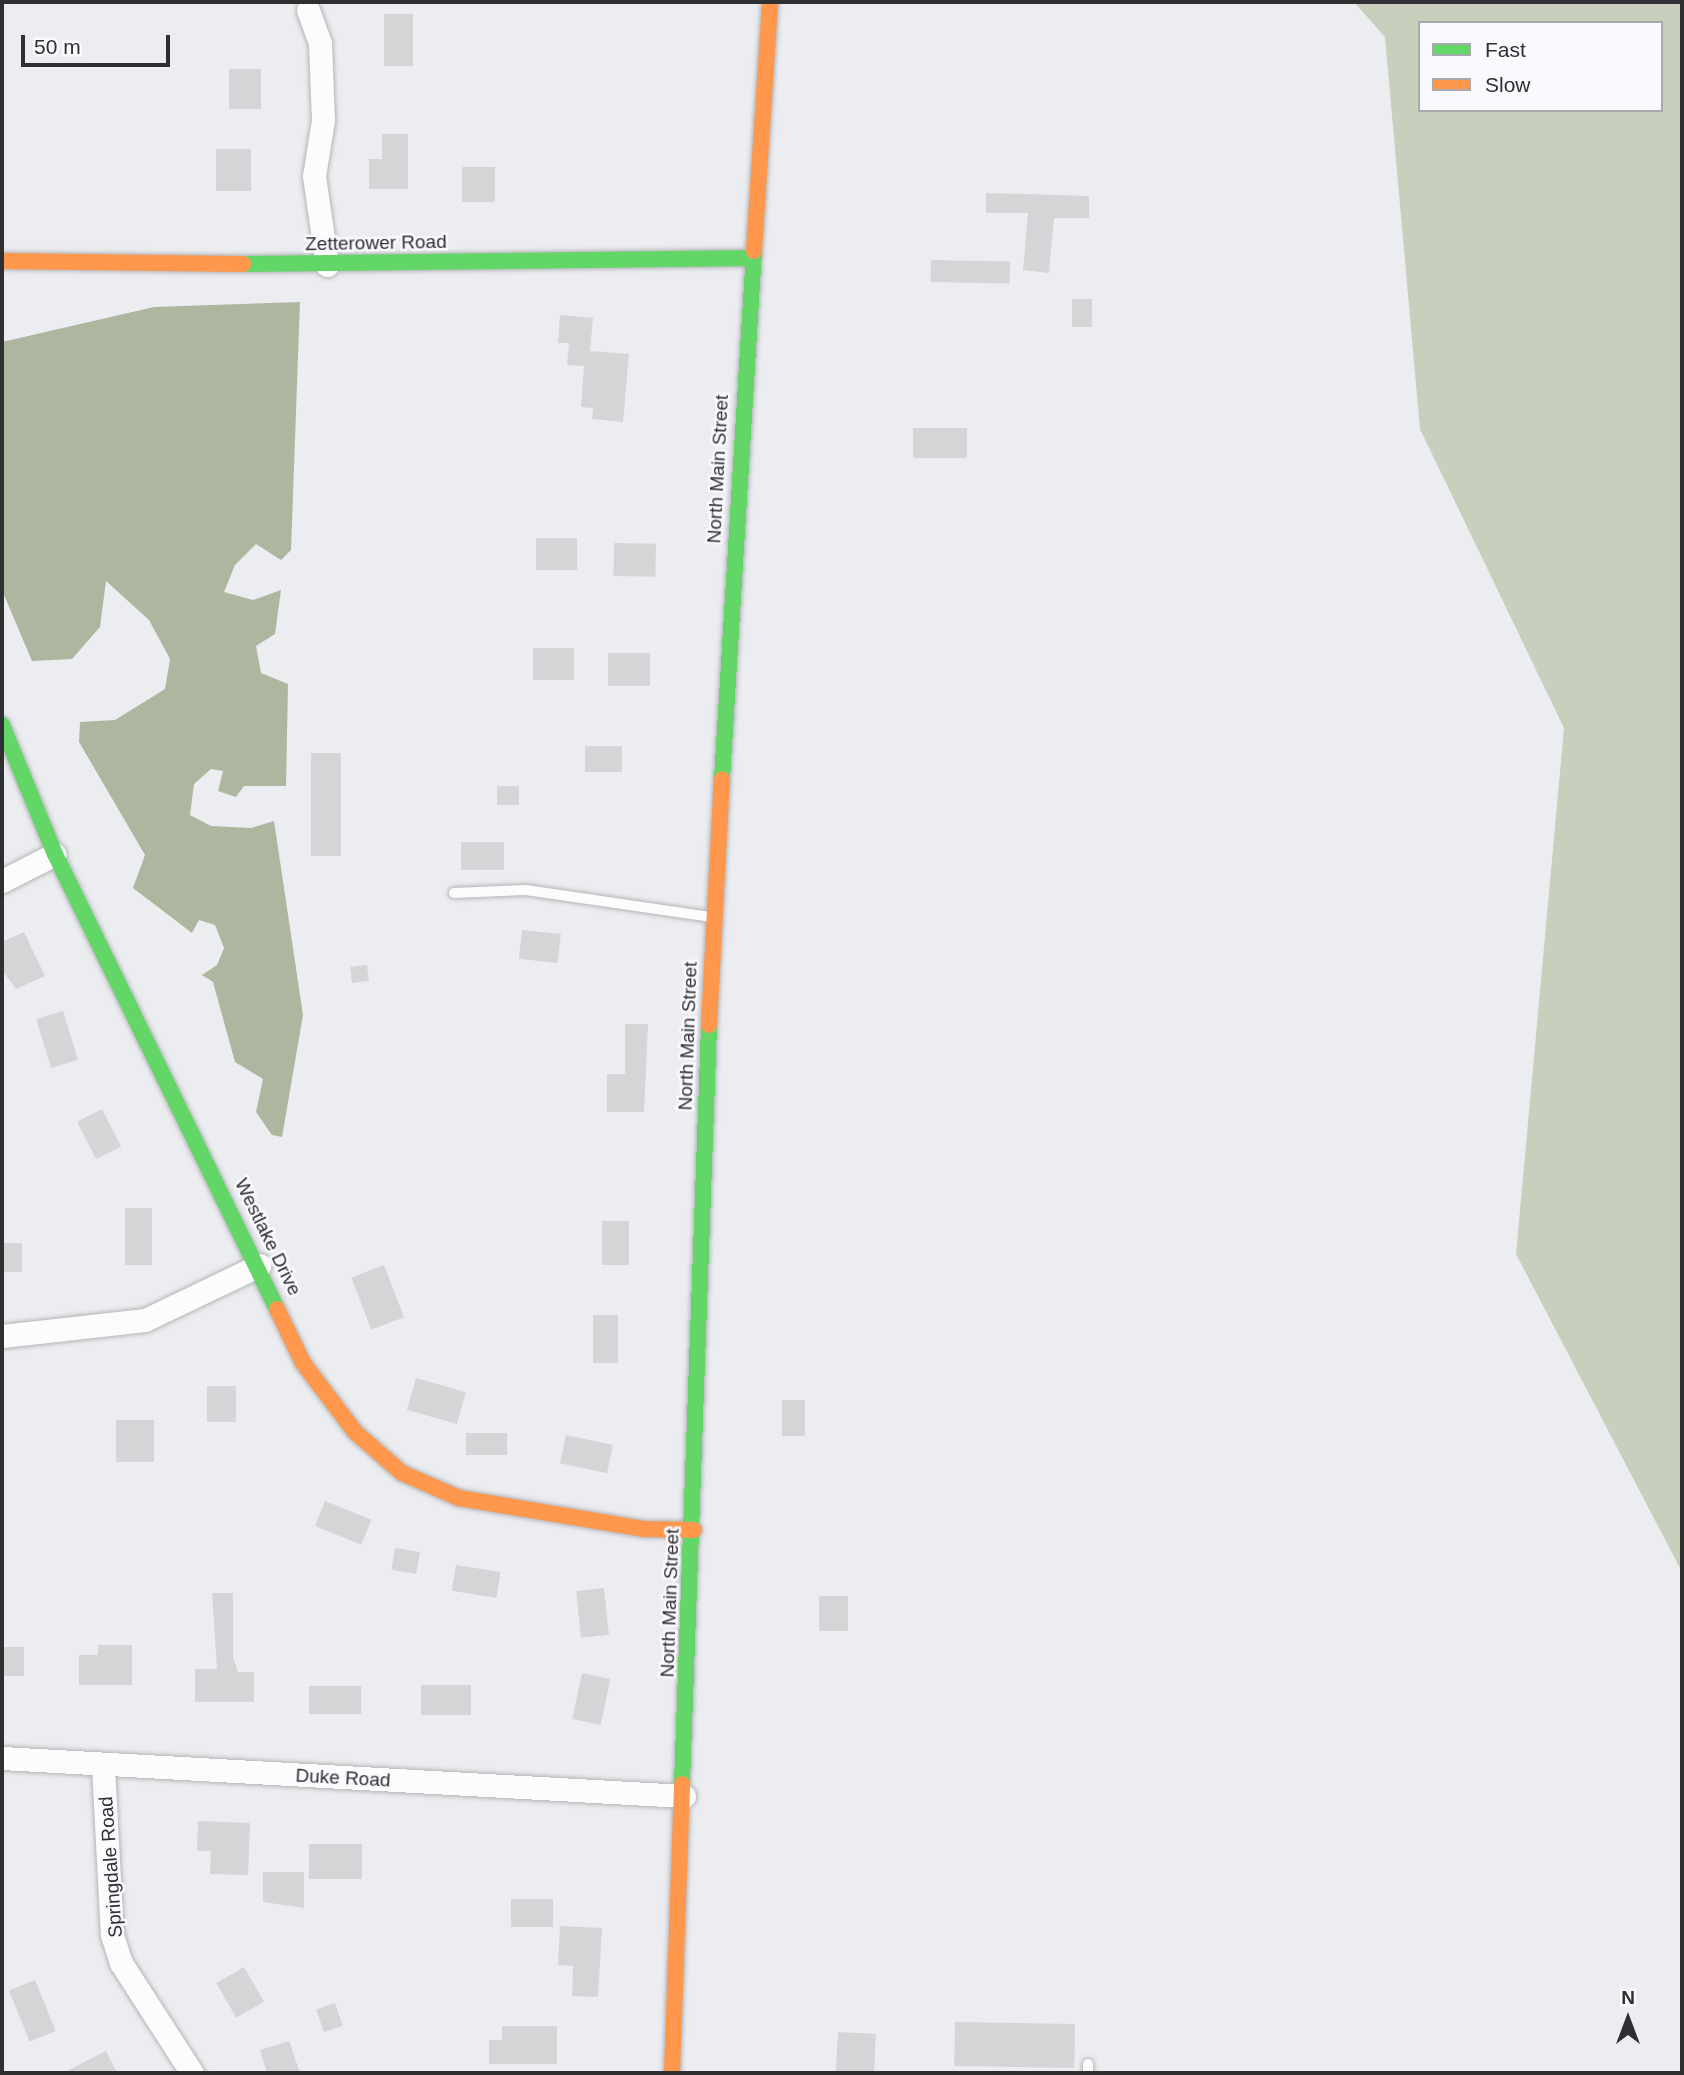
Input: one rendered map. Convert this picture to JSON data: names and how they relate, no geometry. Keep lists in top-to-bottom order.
{
  "streets": {
    "street": [
      "Zetterower Road",
      "North Main Street",
      "Westlake Drive",
      "Duke Road",
      "Springdale Road"
    ]
  },
  "crossings": [
    ["Zetterower Road", "North Main Street"],
    ["North Main Street", "Westlake Drive"],
    ["North Main Street", "Duke Road"],
    ["Duke Road", "Springdale Road"]
  ],
  "legend": ["Fast", "Slow"],
  "scale_bar": "50 m",
  "north": "top"
}
